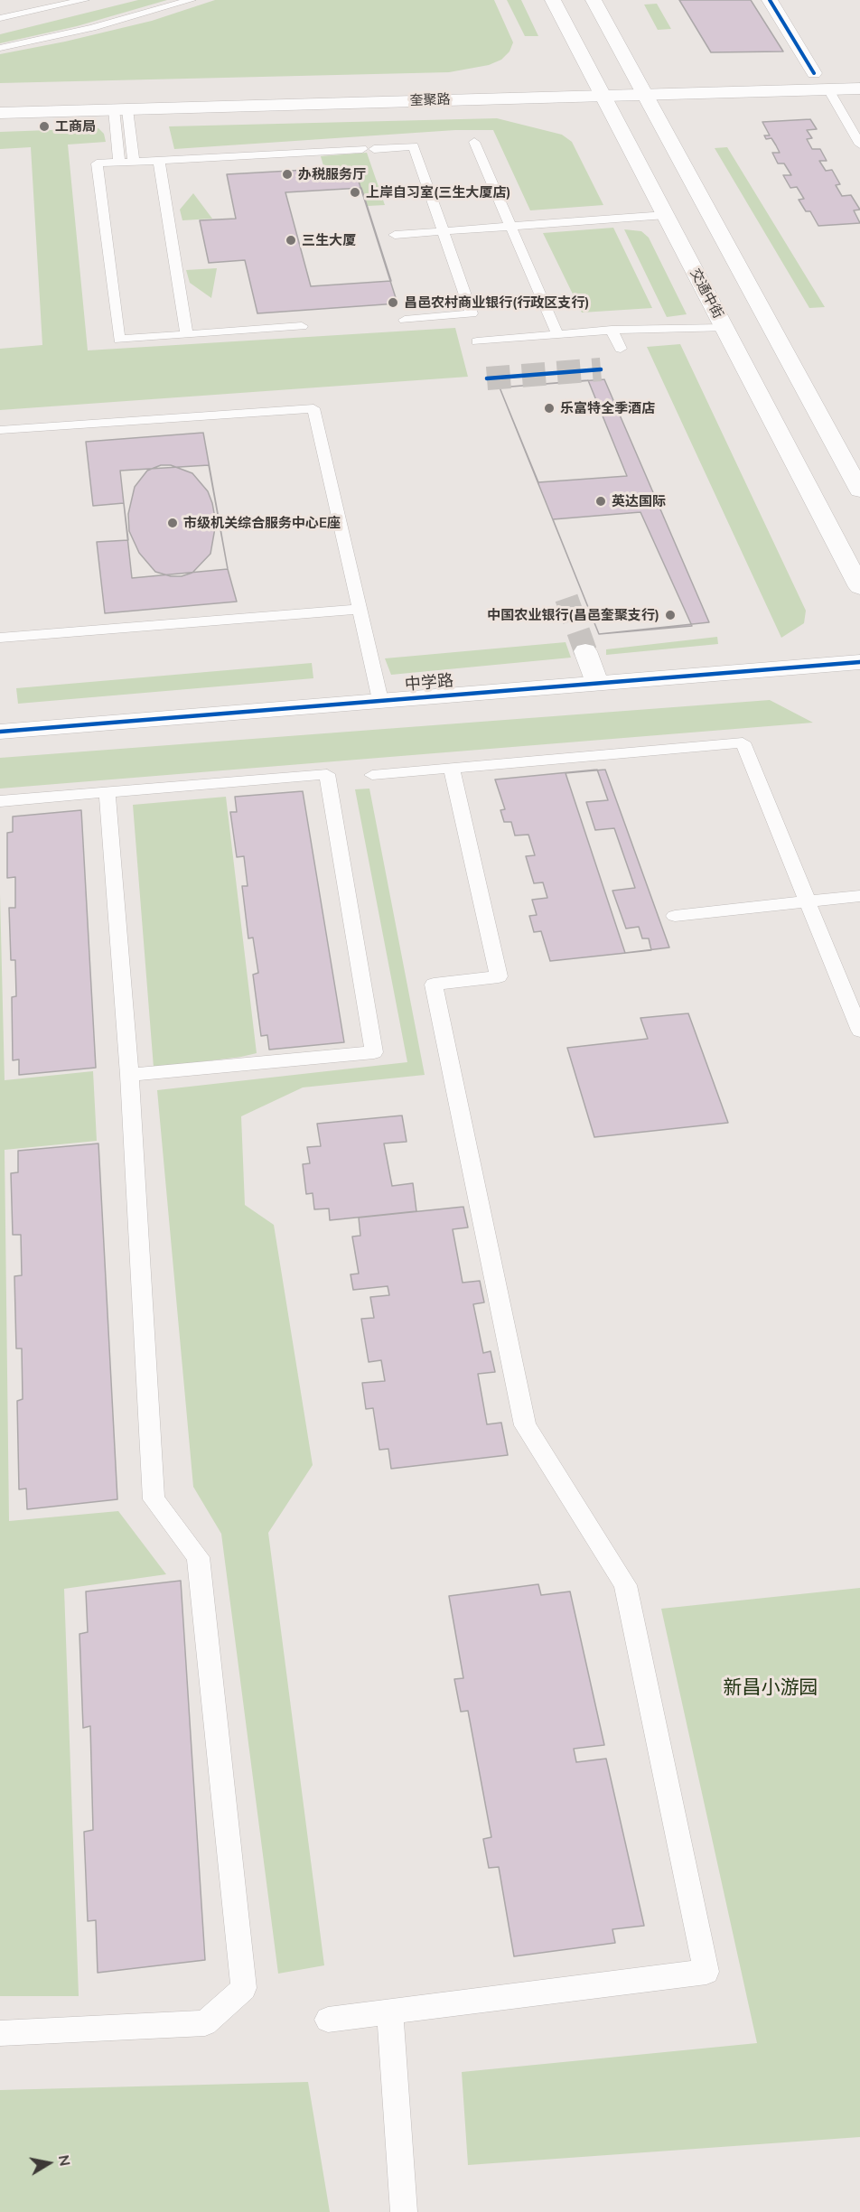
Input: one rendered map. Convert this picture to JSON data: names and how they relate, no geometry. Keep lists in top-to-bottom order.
{
  "streets": {
    "main road": ["奎聚路", "交通中街", "中学路"]
  },
  "crossings": [
    ["奎聚路", "交通中街"]
  ],
  "parks": ["新昌小游园"],
  "places": [
    "工商局",
    "办税服务厅",
    "上岸自习室(三生大厦店)",
    "三生大厦",
    "昌邑农村商业银行(行政区支行)",
    "乐富特全季酒店",
    "英达国际",
    "市级机关综合服务中心E座",
    "中国农业银行(昌邑奎聚支行)"
  ],
  "north": "right"
}
